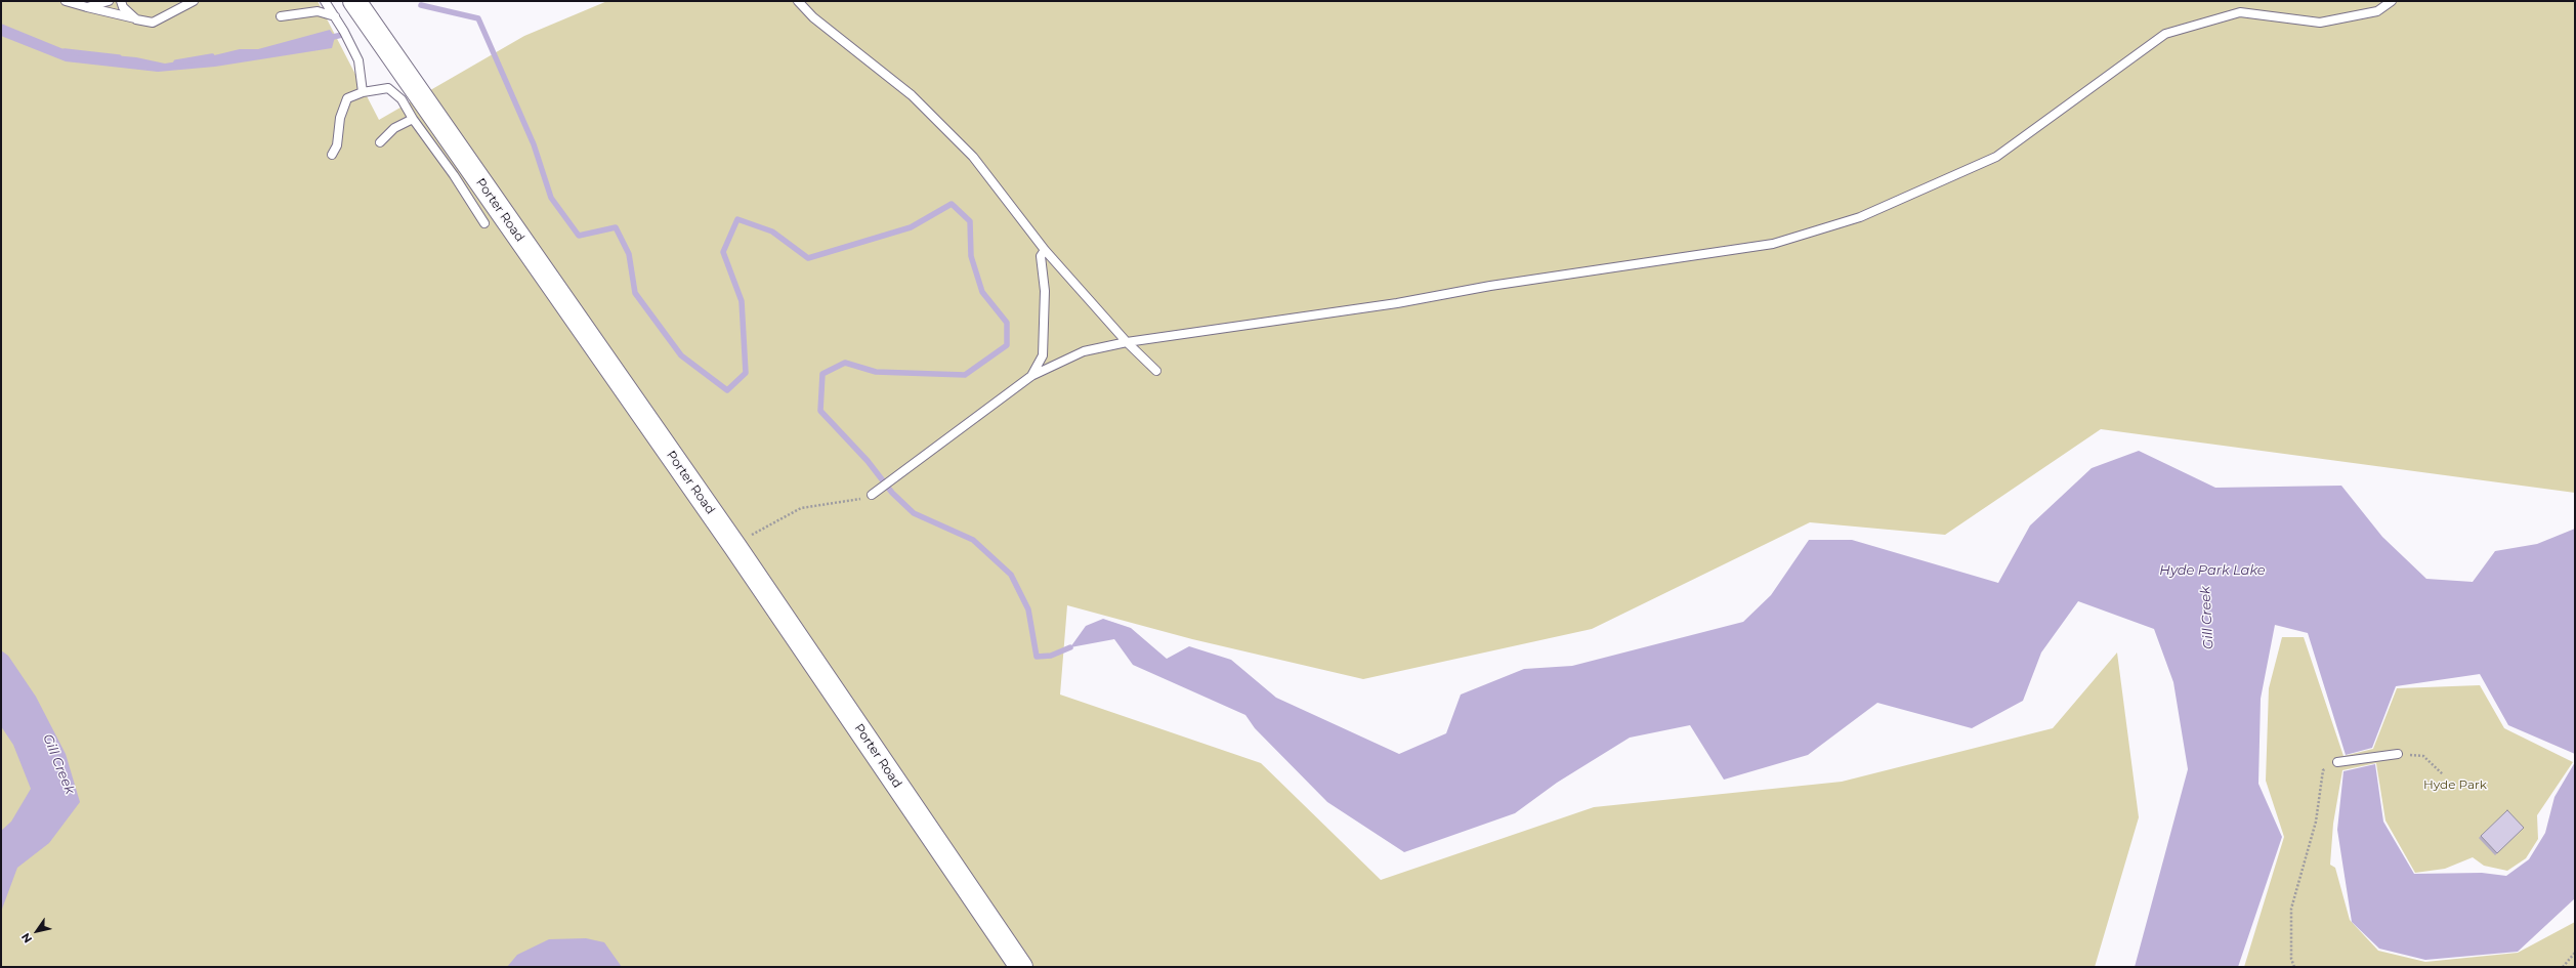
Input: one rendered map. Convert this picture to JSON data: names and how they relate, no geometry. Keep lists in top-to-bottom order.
{
  "streets": {
    "main road": ["Porter Road"]
  },
  "water": ["Hyde Park Lake", "Gill Creek"],
  "parks": ["Hyde Park"],
  "north": "bottom left"
}
